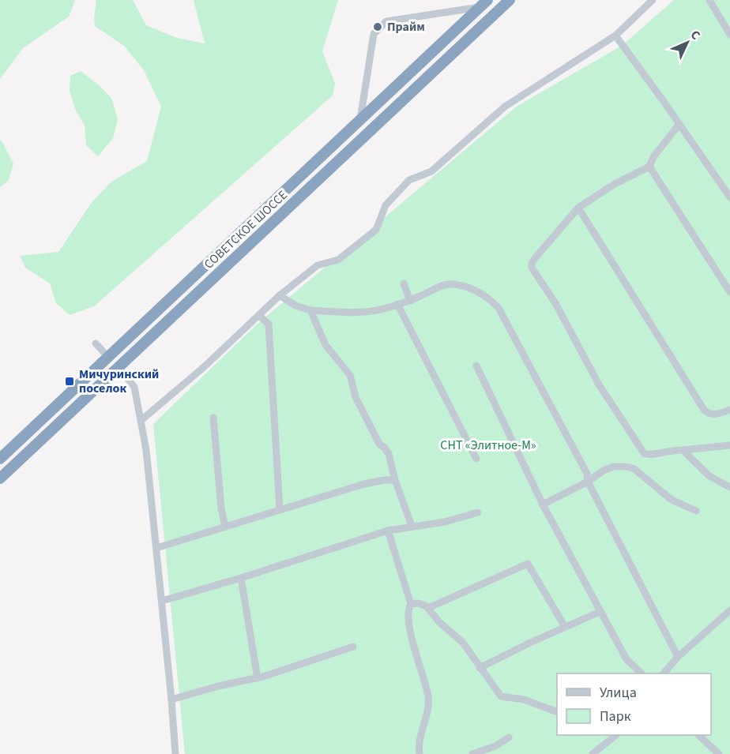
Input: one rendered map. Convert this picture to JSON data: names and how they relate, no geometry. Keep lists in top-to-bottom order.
{
  "streets": {
    "highway": ["СОВЕТСКОЕ ШОССЕ"]
  },
  "parks": ["СНТ «Элитное-М»"],
  "places": {
    "other": ["Прайм"],
    "transit": ["Мичуринский поселок"]
  },
  "legend": ["Улица", "Парк"],
  "north": "top right"
}
